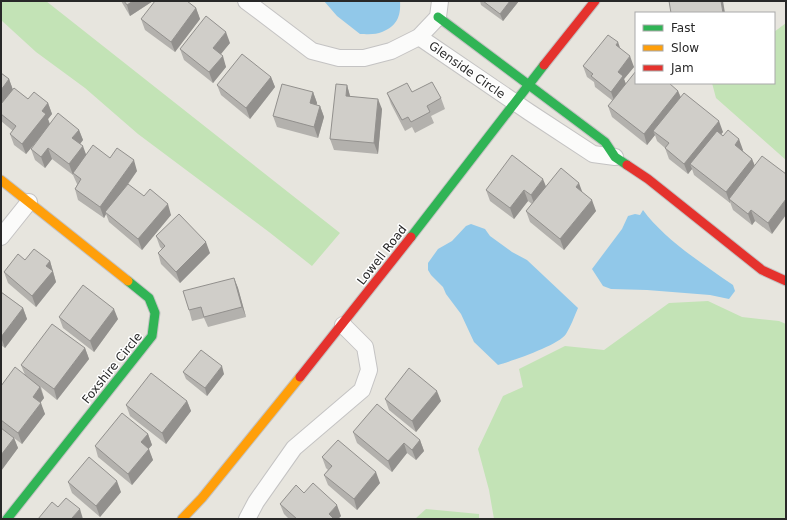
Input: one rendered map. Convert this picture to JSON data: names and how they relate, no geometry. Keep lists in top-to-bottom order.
{
  "streets": {
    "street": ["Glenside Circle", "Lowell Road", "Foxshire Circle"]
  },
  "crossings": [
    ["Glenside Circle", "Lowell Road"]
  ],
  "legend": ["Fast", "Slow", "Jam"]
}
